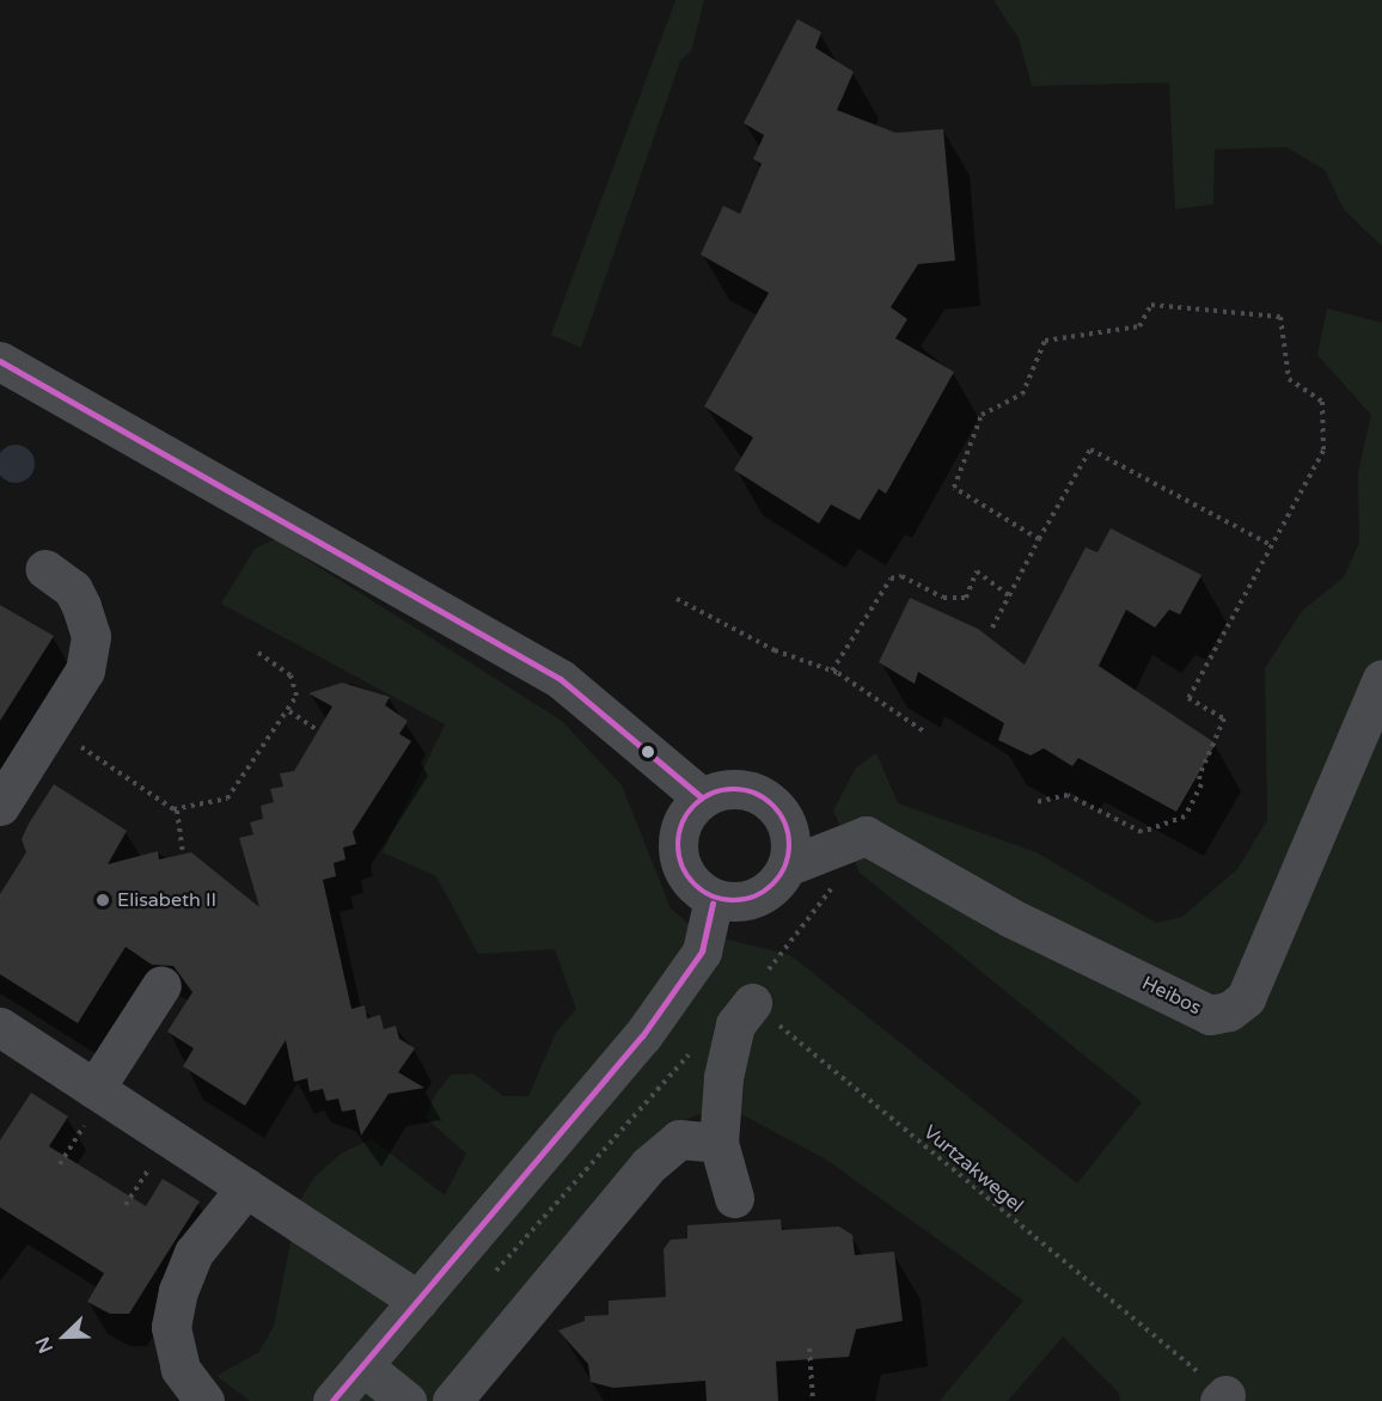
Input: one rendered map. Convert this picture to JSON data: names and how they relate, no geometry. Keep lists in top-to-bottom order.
{
  "streets": {
    "street": ["Heibos"],
    "path": ["Vurtzakwegel"]
  },
  "places": ["Elisabeth II"],
  "north": "bottom left"
}
